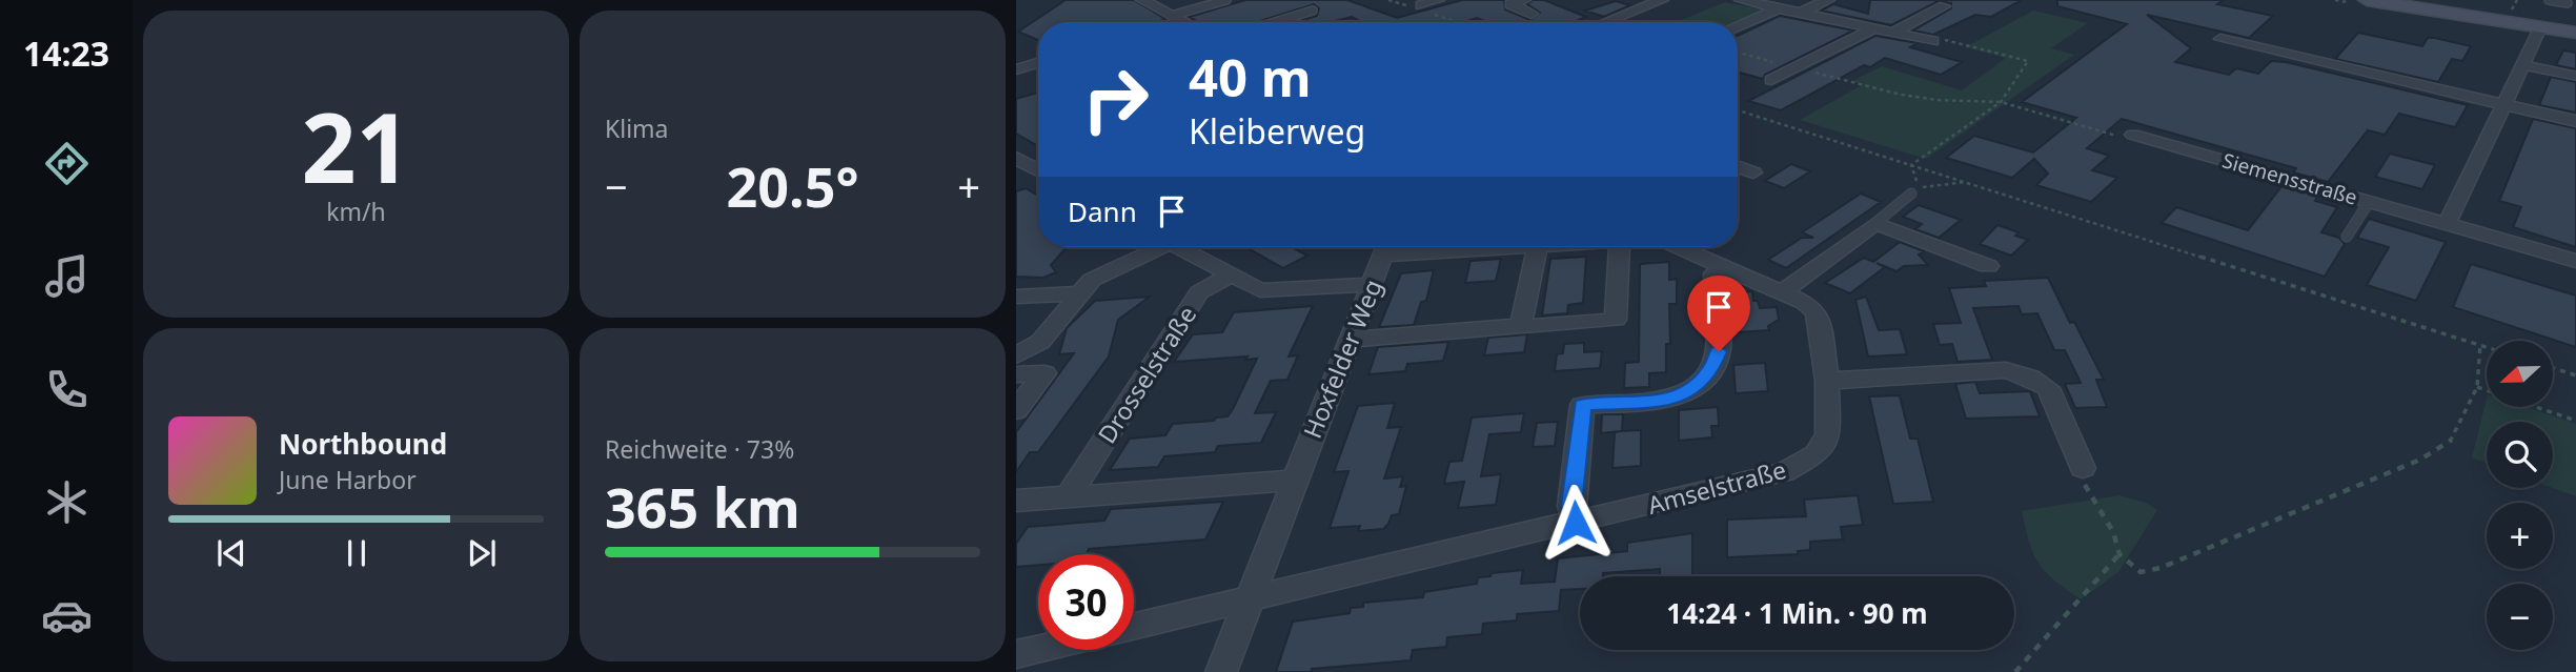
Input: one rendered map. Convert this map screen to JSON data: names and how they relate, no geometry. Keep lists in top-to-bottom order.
{
  "streets": {
    "street": [
      "Siemensstraße",
      "Hoxfelder Weg",
      "Drosselstraße",
      "Amselstraße"
    ]
  },
  "crossings": [
    ["Hoxfelder Weg", "Amselstraße"]
  ],
  "north": "left",
  "page": {
    "tabs": "14:23",
    "tile": [
      ["21", "km/h"],
      "Klima",
      ["Reichweite · 73%", "365 km"]
    ],
    "turn": ["40 m", "Kleiberweg"],
    "heat": ["−", "20.5°", "+"],
    "then": "Dann",
    "map_buttons": ["+", "−"],
    "song": ["Northbound", "June Harbor"],
    "limit": "30",
    "trip": "14:24 · 1 Min. · 90 m"
  }
}
